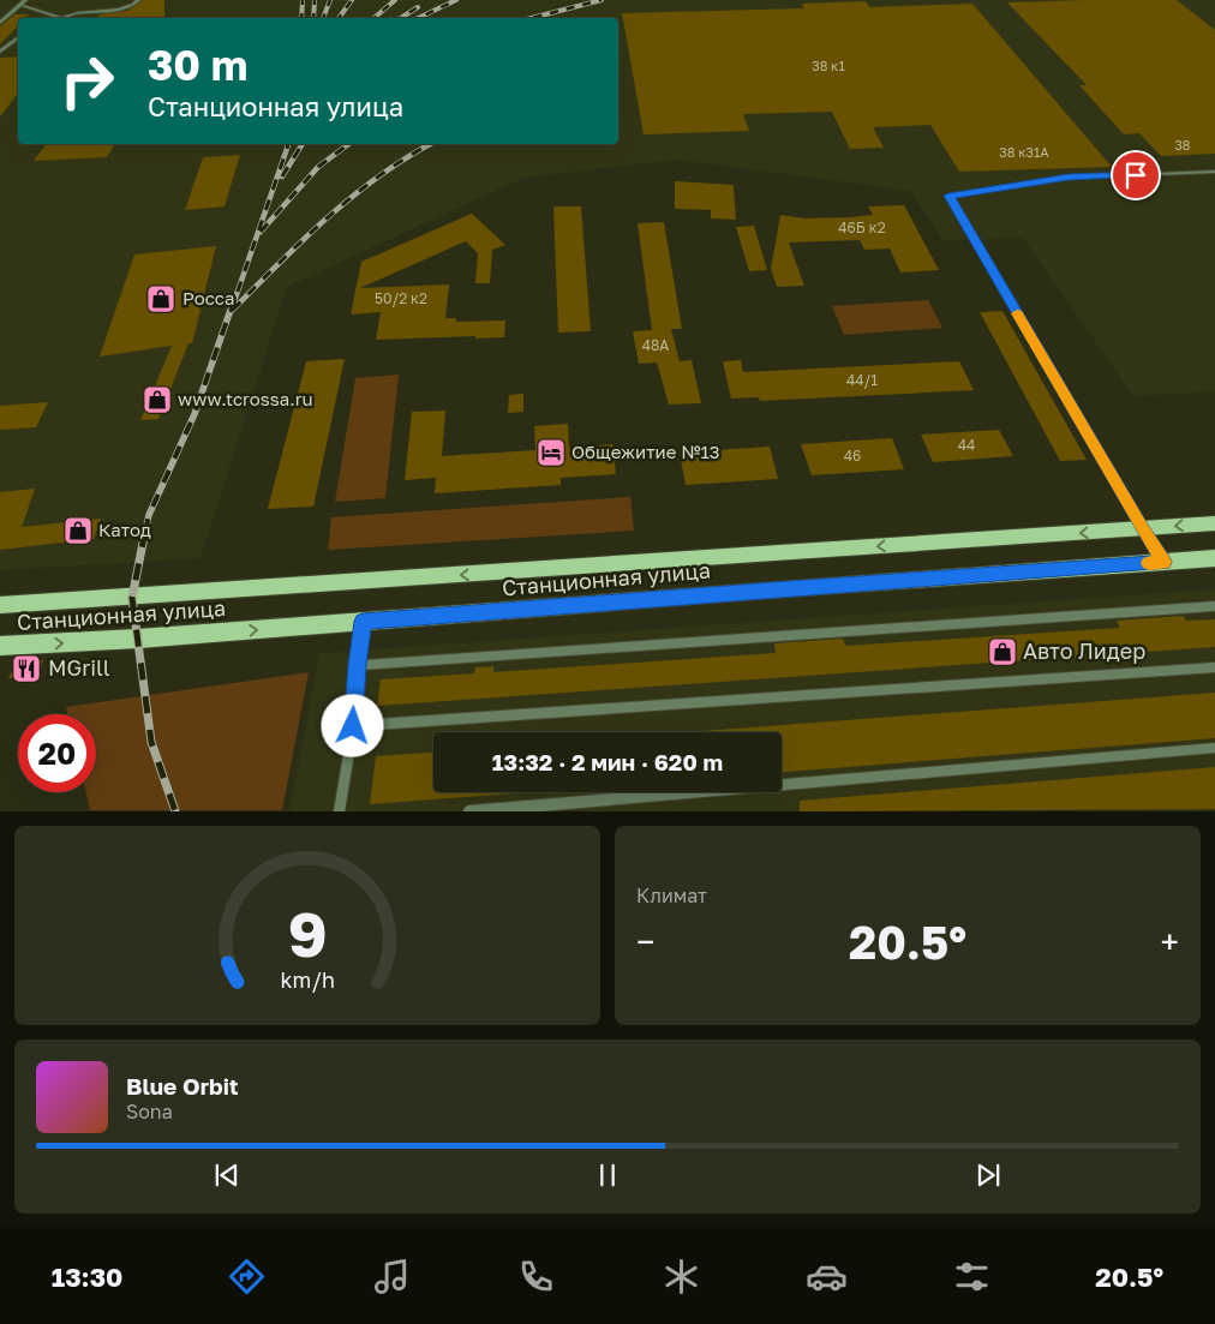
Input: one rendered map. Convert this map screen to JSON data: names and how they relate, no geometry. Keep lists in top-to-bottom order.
{
  "streets": {
    "main road": ["Станционная улица"]
  },
  "places": {
    "shop": [
      "Росса",
      "www.tcrossa.ru",
      "Катод",
      "Авто Лидер"
    ],
    "hotel": ["Общежитие №13"],
    "restaurant": ["MGrill"]
  },
  "house_numbers": [
    "38 к1",
    "38",
    "38 к31А",
    "46Б к2",
    "50/2 к2",
    "48А",
    "44/1",
    "44",
    "46"
  ],
  "page": {
    "turn": ["30 m", "Станционная улица"],
    "limit": "20",
    "trip": "13:32 · 2 мин · 620 m",
    "tile": "Климат",
    "heat": ["−", "20.5°", "+"],
    "song": ["Blue Orbit", "Sona"],
    "tabs": ["13:30", "20.5°"],
    "gauge": ["9", "km/h"]
  }
}
